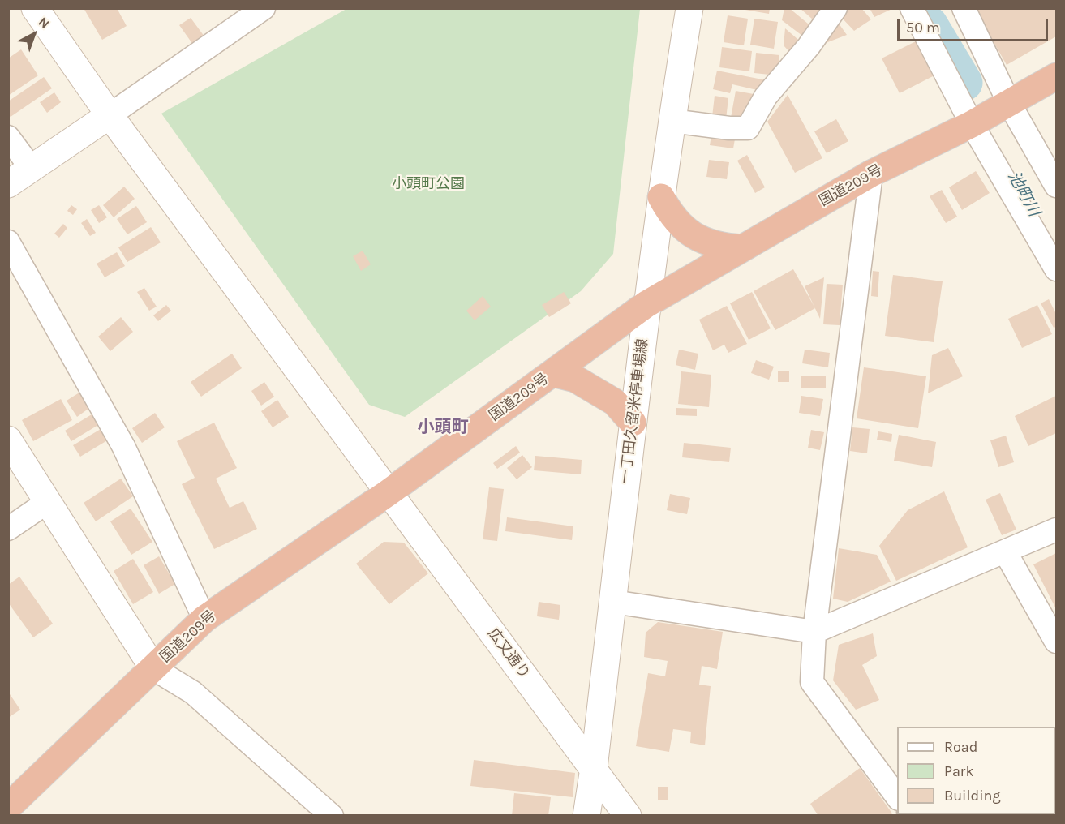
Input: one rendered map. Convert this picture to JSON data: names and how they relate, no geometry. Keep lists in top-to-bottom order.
{
  "streets": {
    "highway": ["国道209号"],
    "street": ["一丁田久留米停車場線", "広又通り"]
  },
  "crossings": [
    ["国道209号", "一丁田久留米停車場線"],
    ["国道209号", "広又通り"],
    ["一丁田久留米停車場線", "広又通り"]
  ],
  "districts": ["小頭町"],
  "water": ["池町川"],
  "parks": ["小頭町公園"],
  "legend": ["Road", "Park", "Building"],
  "scale_bar": "50 m",
  "north": "top right"
}
